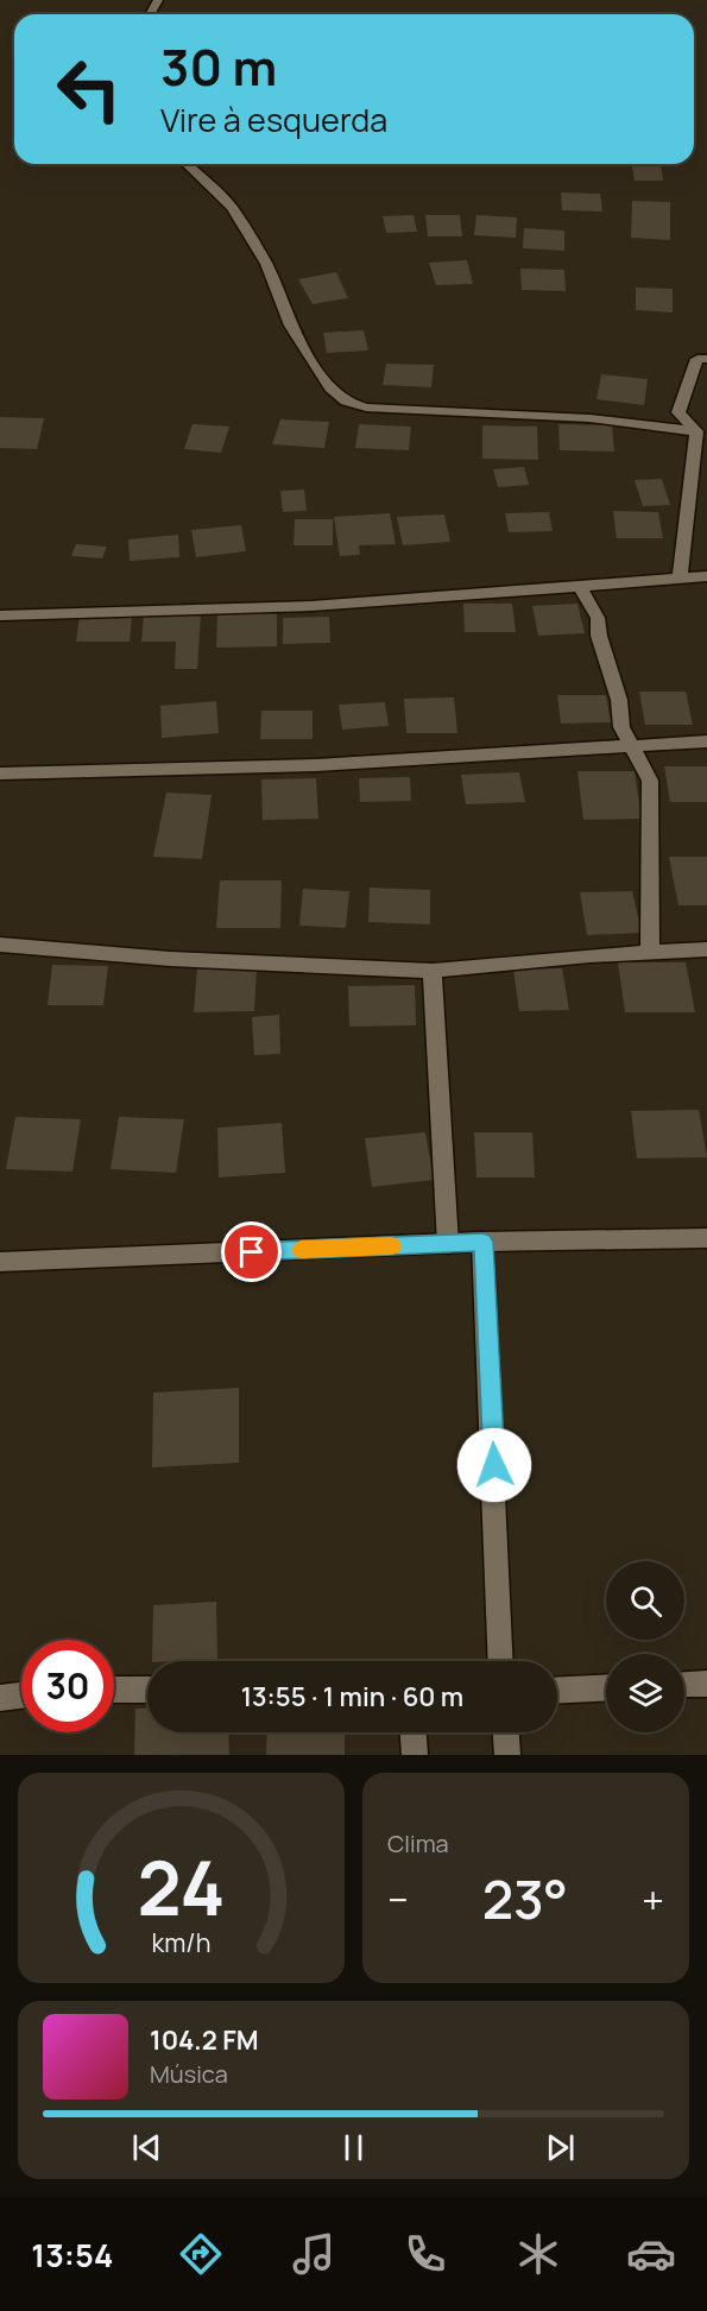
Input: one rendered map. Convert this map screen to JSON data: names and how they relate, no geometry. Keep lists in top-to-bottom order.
{
  "page": {
    "turn": ["30 m", "Vire à esquerda"],
    "limit": "30",
    "trip": "13:55 · 1 min · 60 m",
    "tile": "Clima",
    "heat": ["−", "23°", "+"],
    "song": ["104.2 FM", "Música"],
    "tabs": "13:54",
    "gauge": ["24", "km/h"]
  }
}
